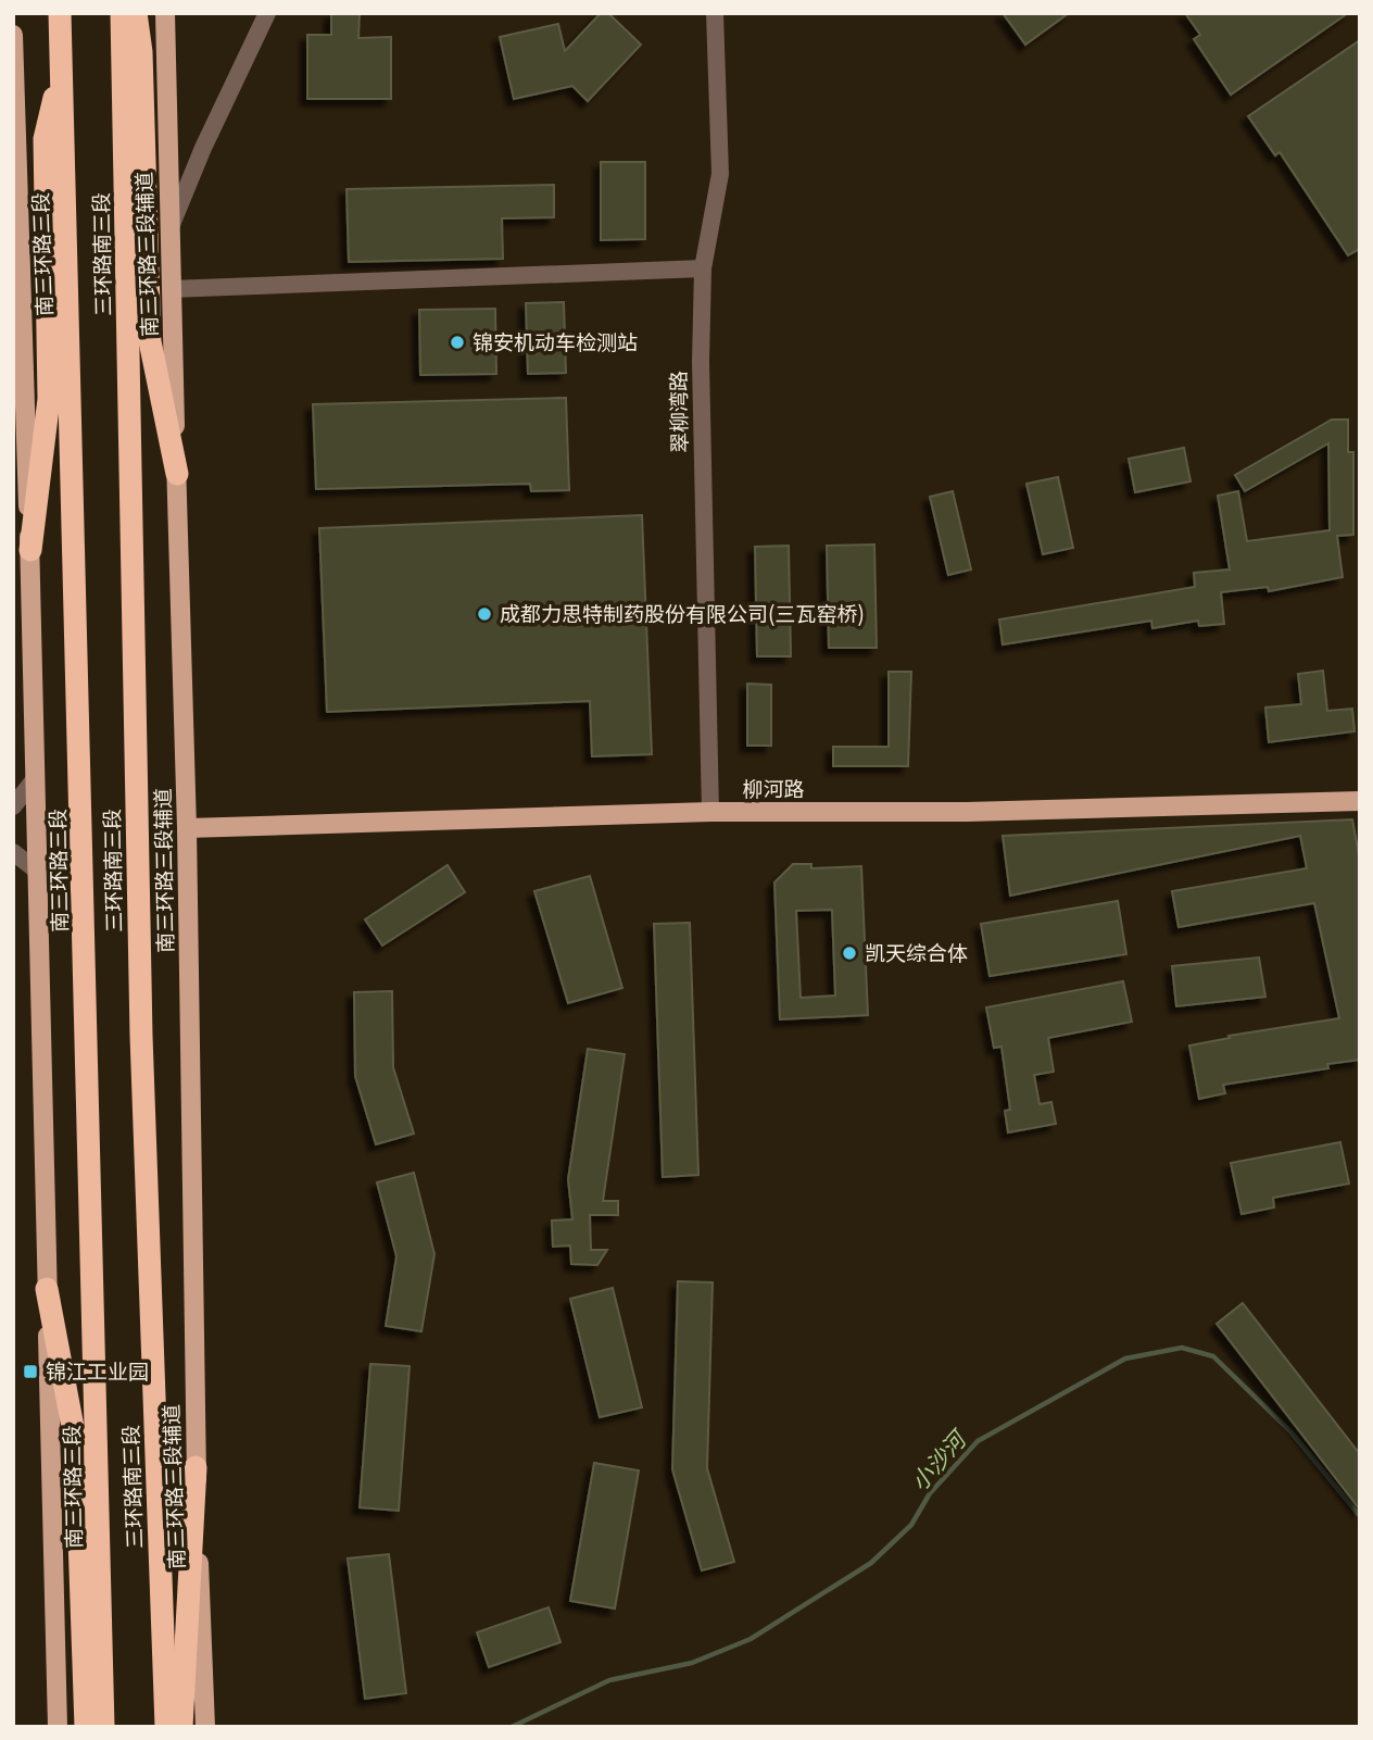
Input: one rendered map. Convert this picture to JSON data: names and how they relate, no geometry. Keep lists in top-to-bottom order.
{
  "streets": {
    "highway": ["南三环路三段", "三环路南三段"],
    "main road": ["南三环路三段辅道", "柳河路"],
    "street": ["翠柳湾路"]
  },
  "crossings": [
    ["南三环路三段辅道", "柳河路"],
    ["翠柳湾路", "柳河路"]
  ],
  "water": ["小沙河"],
  "places": {
    "other": ["锦安机动车检测站", "成都力思特制药股份有限公司(三瓦窑桥)", "凯天综合体"],
    "transit": ["锦江工业园"]
  }
}
